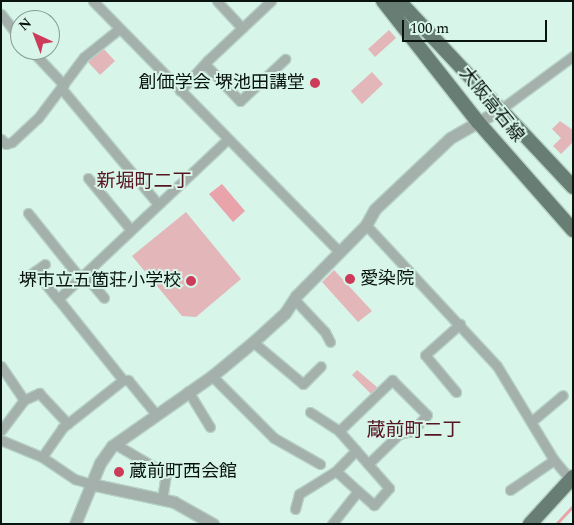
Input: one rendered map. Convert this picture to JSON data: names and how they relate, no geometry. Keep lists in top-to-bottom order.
{
  "streets": {
    "main road": ["大阪高石線"]
  },
  "districts": ["新堀町二丁", "蔵前町二丁"],
  "places": [
    "創価学会 堺池田講堂",
    "愛染院",
    "堺市立五箇荘小学校",
    "蔵前町西会館"
  ],
  "scale_bar": "100 m",
  "north": "top left"
}
